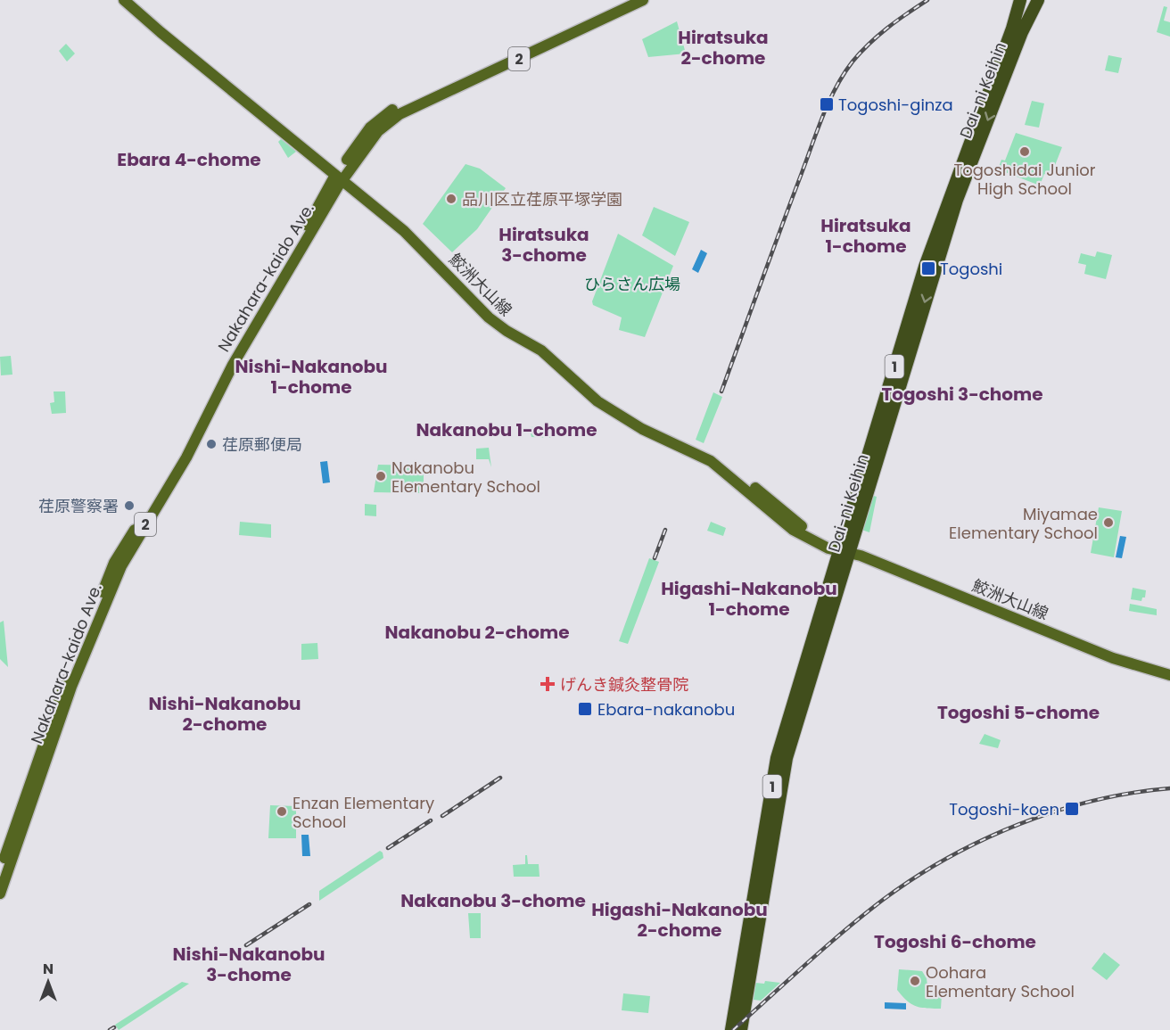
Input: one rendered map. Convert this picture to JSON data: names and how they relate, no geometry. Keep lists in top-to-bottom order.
{
  "streets": {
    "highway": ["Dai-ni Keihin", "1"],
    "main road": ["2", "Nakahara-kaido Ave.", "鮫洲大山線"]
  },
  "crossings": [
    ["Dai-ni Keihin", "鮫洲大山線"],
    ["Nakahara-kaido Ave.", "鮫洲大山線"]
  ],
  "districts": [
    "Hiratsuka 2-chome",
    "Ebara 4-chome",
    "Hiratsuka 1-chome",
    "Hiratsuka 3-chome",
    "Nishi-Nakanobu 1-chome",
    "Togoshi 3-chome",
    "Nakanobu 1-chome",
    "Higashi-Nakanobu 1-chome",
    "Nakanobu 2-chome",
    "Nishi-Nakanobu 2-chome",
    "Togoshi 5-chome",
    "Nakanobu 3-chome",
    "Higashi-Nakanobu 2-chome",
    "Togoshi 6-chome",
    "Nishi-Nakanobu 3-chome"
  ],
  "parks": ["ひらさん広場"],
  "places": {
    "transit": [
      "Togoshi-ginza",
      "Togoshi",
      "Ebara-nakanobu",
      "Togoshi-koen"
    ],
    "other": [
      "Togoshidai Junior High School",
      "品川区立荏原平塚学園",
      "荏原郵便局",
      "Nakanobu Elementary School",
      "荏原警察署",
      "Miyamae Elementary School",
      "Enzan Elementary School",
      "Oohara Elementary School"
    ],
    "health": ["げんき鍼灸整骨院"]
  },
  "north": "top"
}
